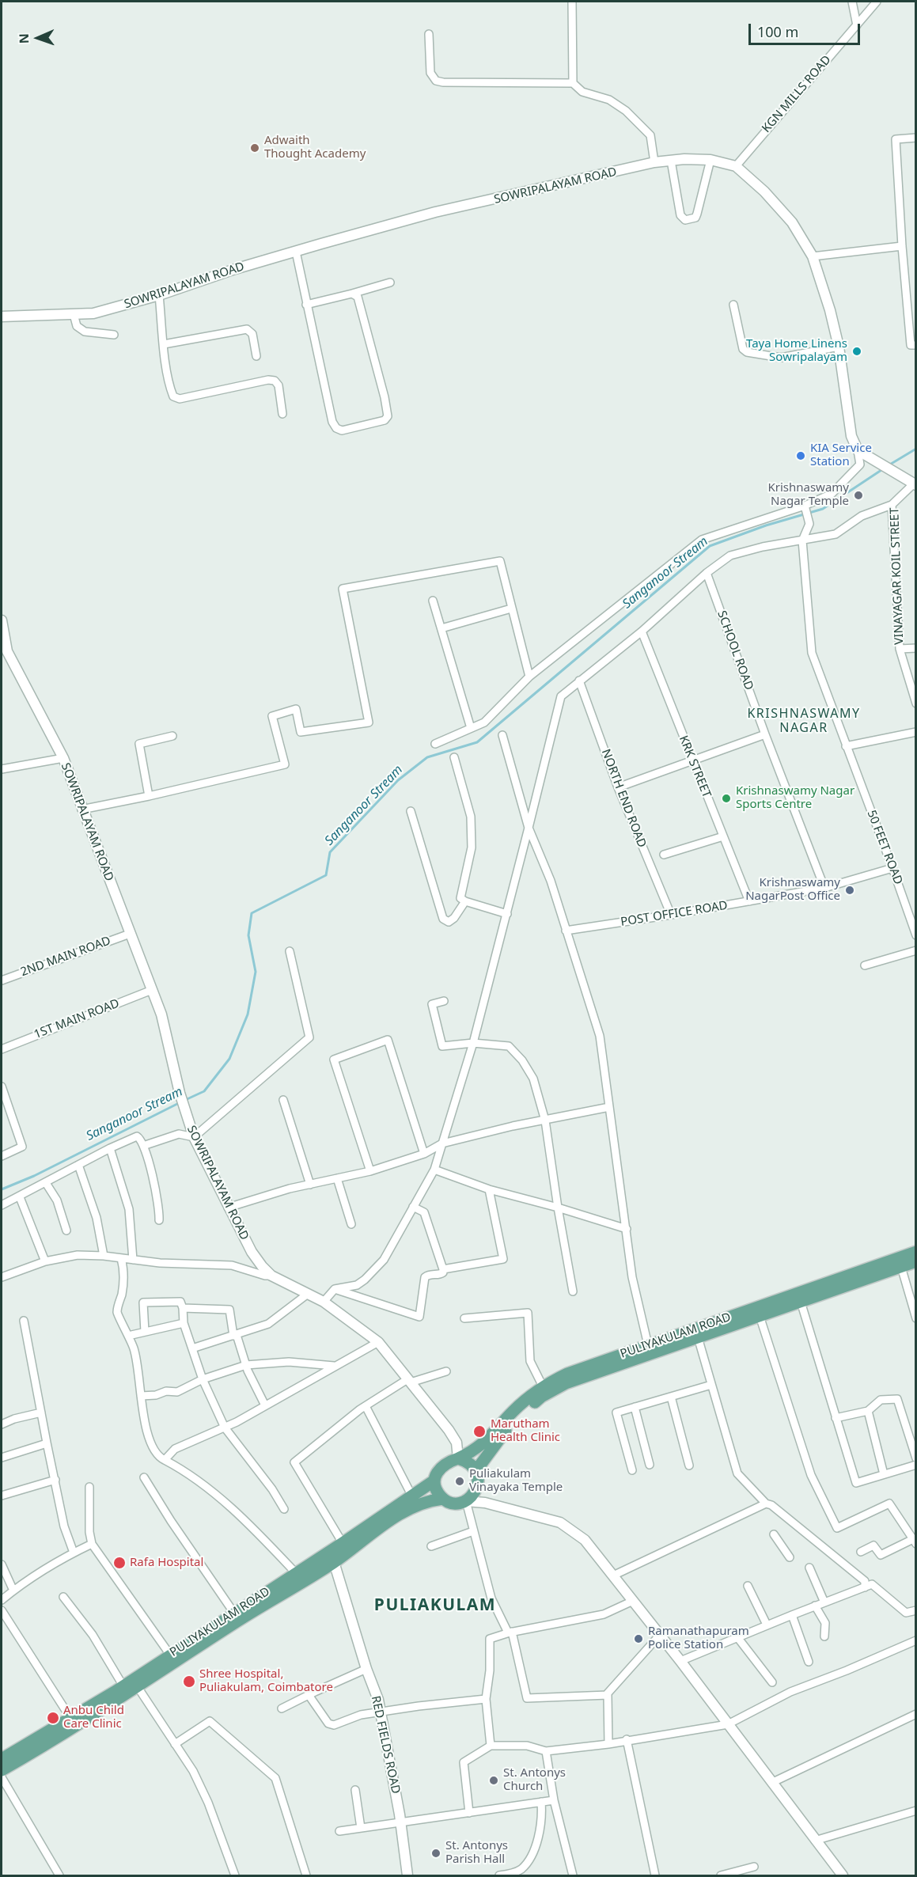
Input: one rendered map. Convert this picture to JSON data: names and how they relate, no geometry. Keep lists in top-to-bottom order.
{
  "streets": {
    "main road": ["PULIYAKULAM ROAD"],
    "street": [
      "KGN MILLS ROAD",
      "SOWRIPALAYAM ROAD",
      "VINAYAGAR KOIL STREET",
      "SCHOOL ROAD",
      "KRK STREET",
      "NORTH END ROAD",
      "50 FEET ROAD",
      "POST OFFICE ROAD",
      "2ND MAIN ROAD",
      "1ST MAIN ROAD",
      "RED FIELDS ROAD"
    ]
  },
  "crossings": [
    ["KGN MILLS ROAD", "SOWRIPALAYAM ROAD"],
    ["SOWRIPALAYAM ROAD", "2ND MAIN ROAD"],
    ["SOWRIPALAYAM ROAD", "1ST MAIN ROAD"],
    ["SOWRIPALAYAM ROAD", "PULIYAKULAM ROAD"],
    ["SCHOOL ROAD", "POST OFFICE ROAD"],
    ["KRK STREET", "POST OFFICE ROAD"],
    ["NORTH END ROAD", "POST OFFICE ROAD"],
    ["50 FEET ROAD", "POST OFFICE ROAD"],
    ["PULIYAKULAM ROAD", "RED FIELDS ROAD"]
  ],
  "districts": ["KRISHNASWAMY NAGAR", "PULIAKULAM"],
  "water": ["Sanganoor Stream"],
  "places": [
    "Adwaith Thought Academy",
    "Taya Home Linens Sowripalayam",
    "KIA Service Station",
    "Krishnaswamy Nagar Temple",
    "Krishnaswamy Nagar Sports Centre",
    "Krishnaswamy NagarPost Office",
    "Marutham Health Clinic",
    "Puliakulam Vinayaka Temple",
    "Rafa Hospital",
    "Ramanathapuram Police Station",
    "Shree Hospital, Puliakulam, Coimbatore",
    "Anbu Child Care Clinic",
    "St. Antonys Church",
    "St. Antonys Parish Hall"
  ],
  "scale_bar": "100 m",
  "north": "left"
}
